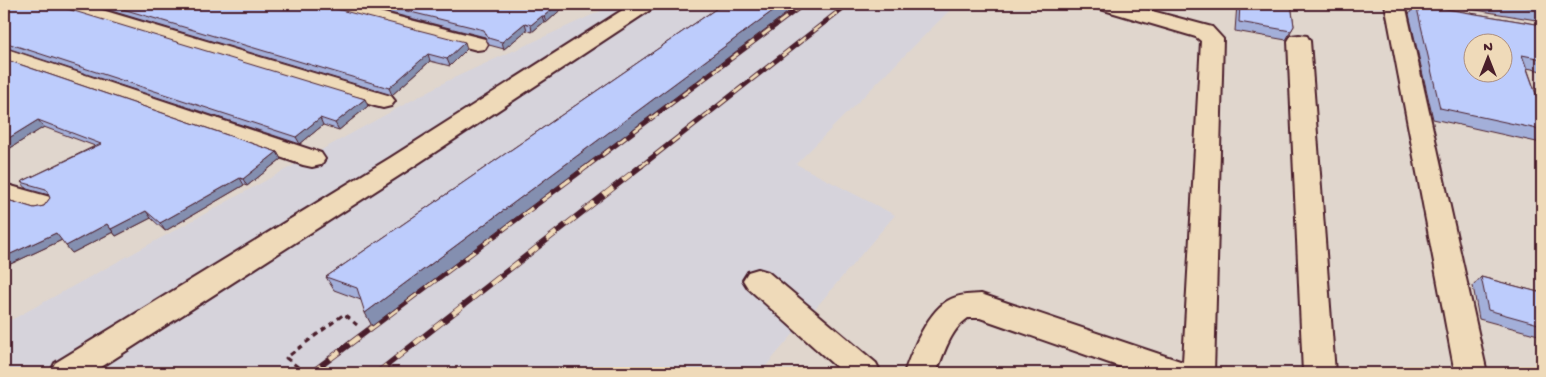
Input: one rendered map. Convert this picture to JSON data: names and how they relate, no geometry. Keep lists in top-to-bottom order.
{
  "north": "top"
}
